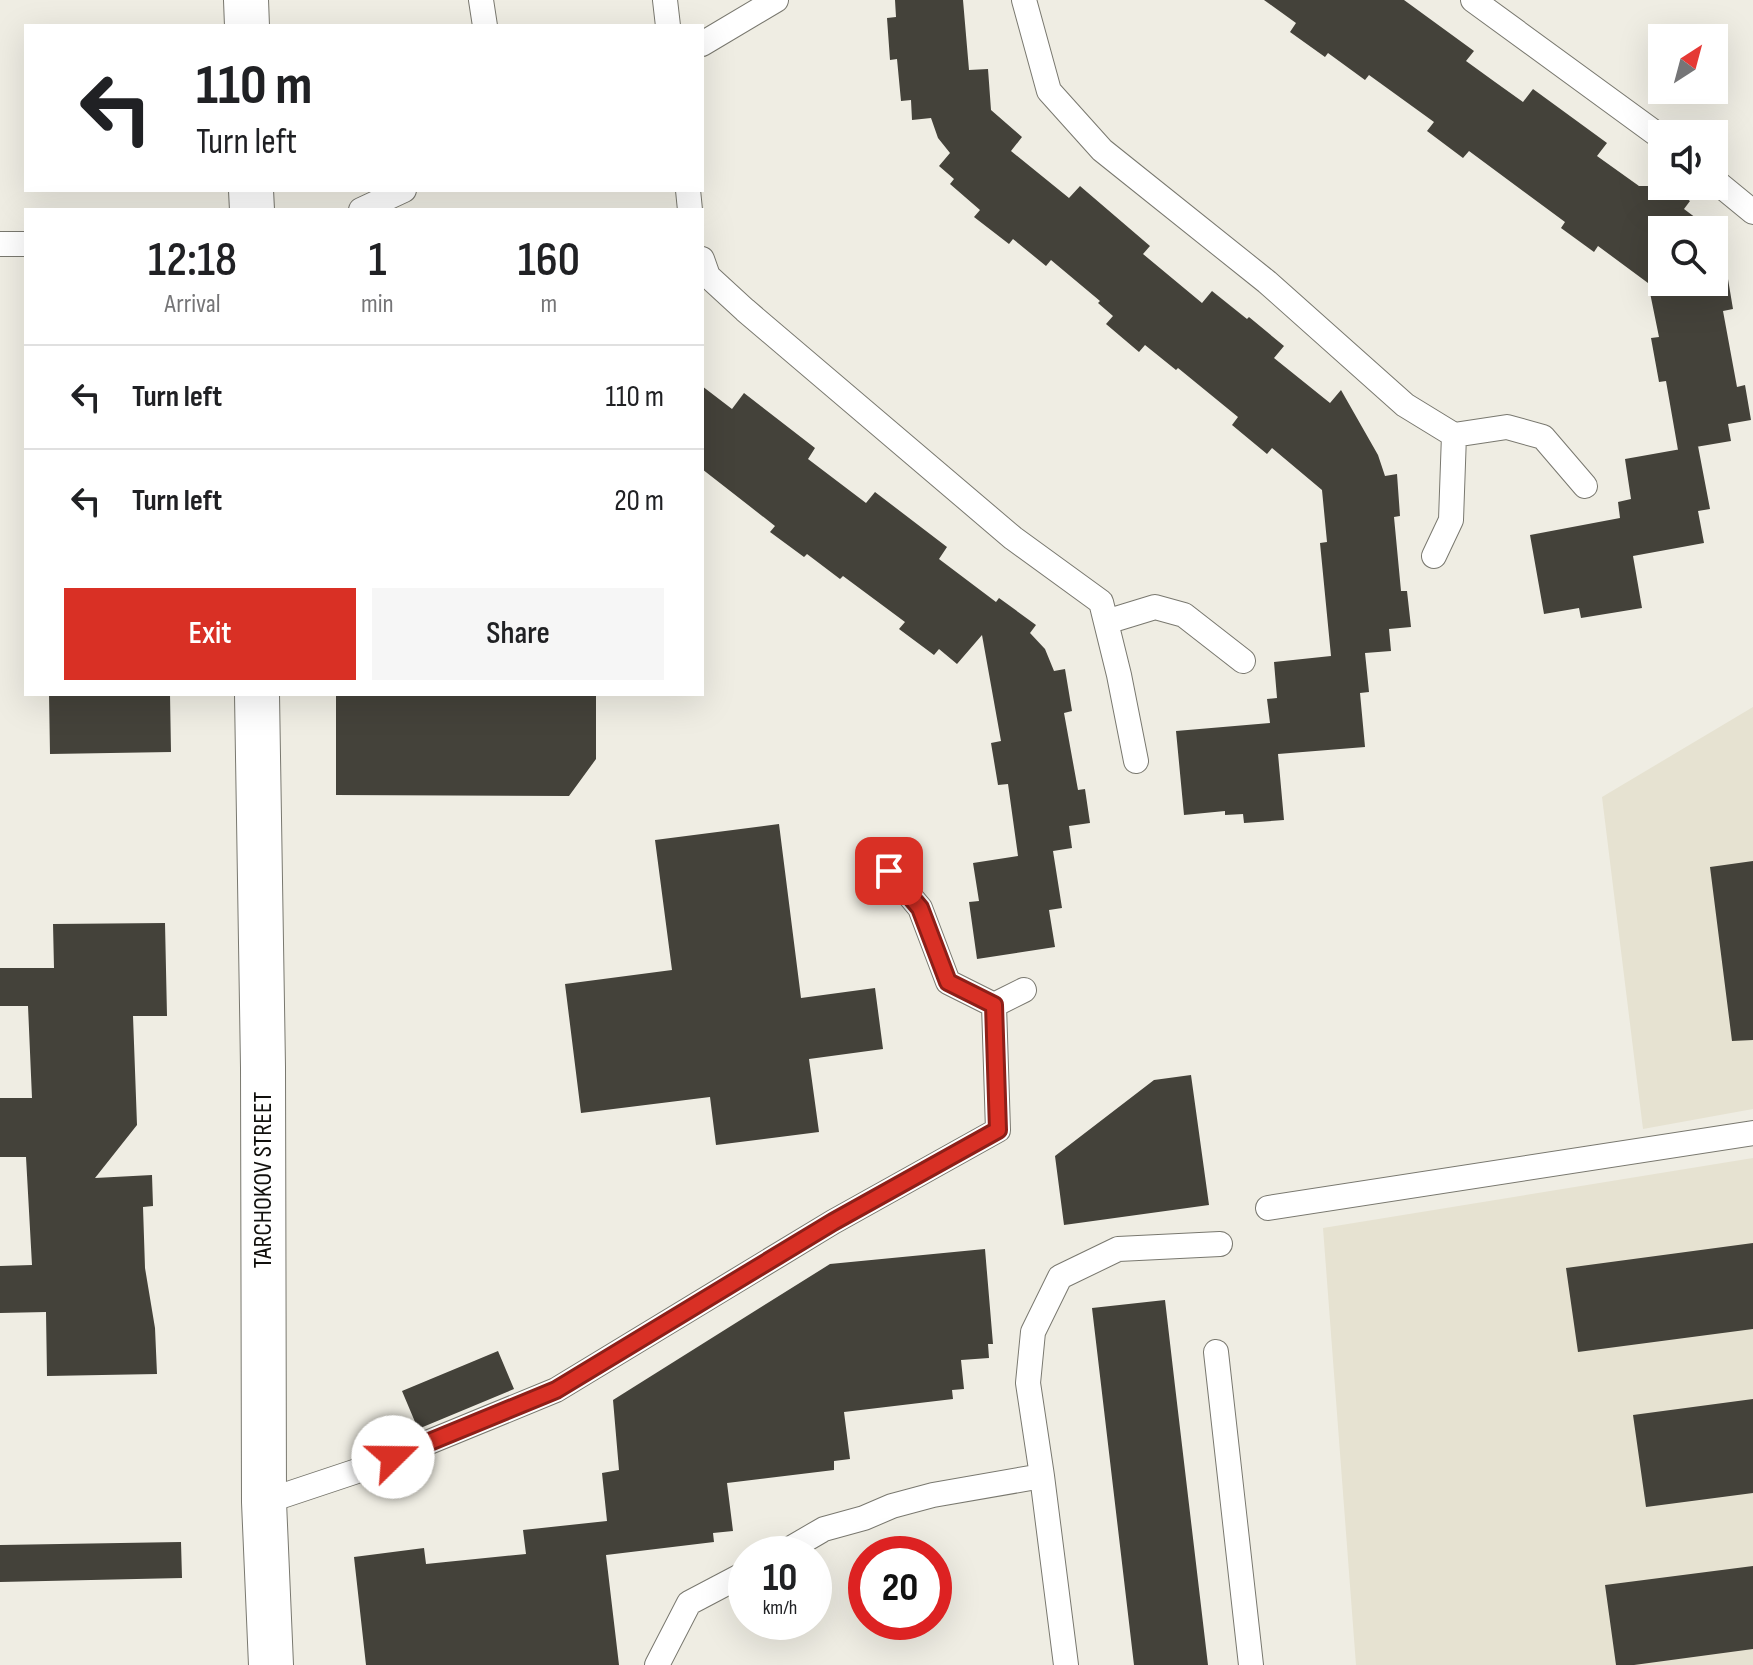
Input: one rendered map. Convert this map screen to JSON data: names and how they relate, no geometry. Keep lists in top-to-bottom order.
{
  "streets": {
    "main road": ["TARCHOKOV STREET"]
  },
  "north": "top right",
  "page": {
    "turn": ["110 m", "Turn left"],
    "eta": [
      "12:18",
      "Arrival",
      "1",
      "min",
      "160",
      "m"
    ],
    "list": [
      {
        "name": "Turn left",
        "value": "110 m"
      },
      {
        "name": "Turn left",
        "value": "20 m"
      }
    ],
    "buttons": ["Exit", "Share"],
    "speed": "10 km/h",
    "limit": "20"
  }
}
